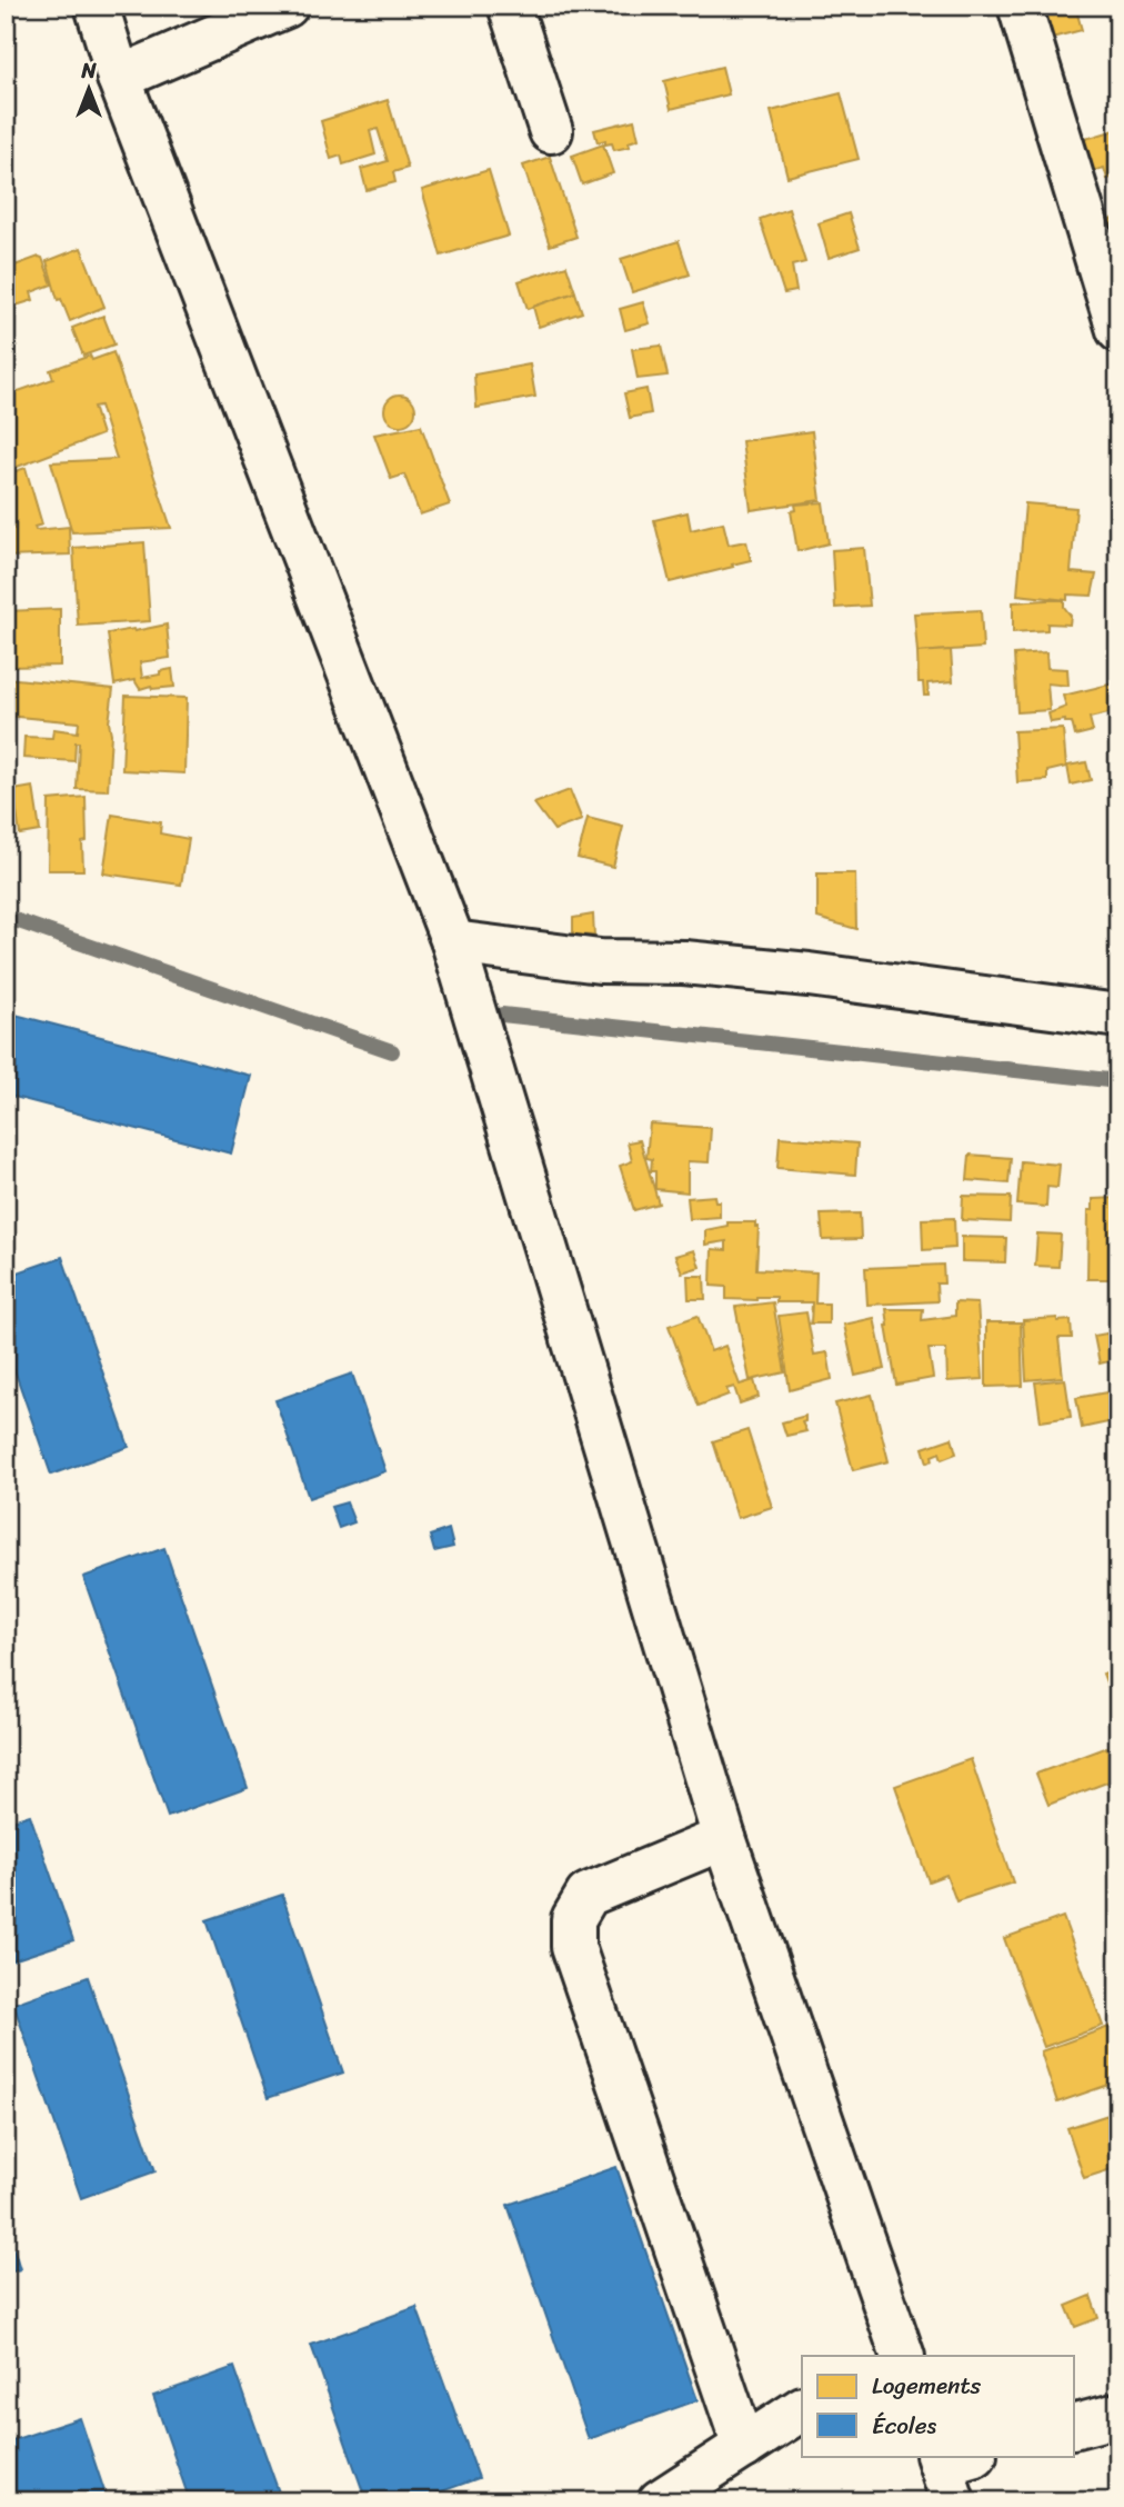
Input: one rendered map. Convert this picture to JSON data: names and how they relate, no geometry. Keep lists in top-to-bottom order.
{
  "legend": ["Logements", "Écoles"],
  "north": "top"
}
